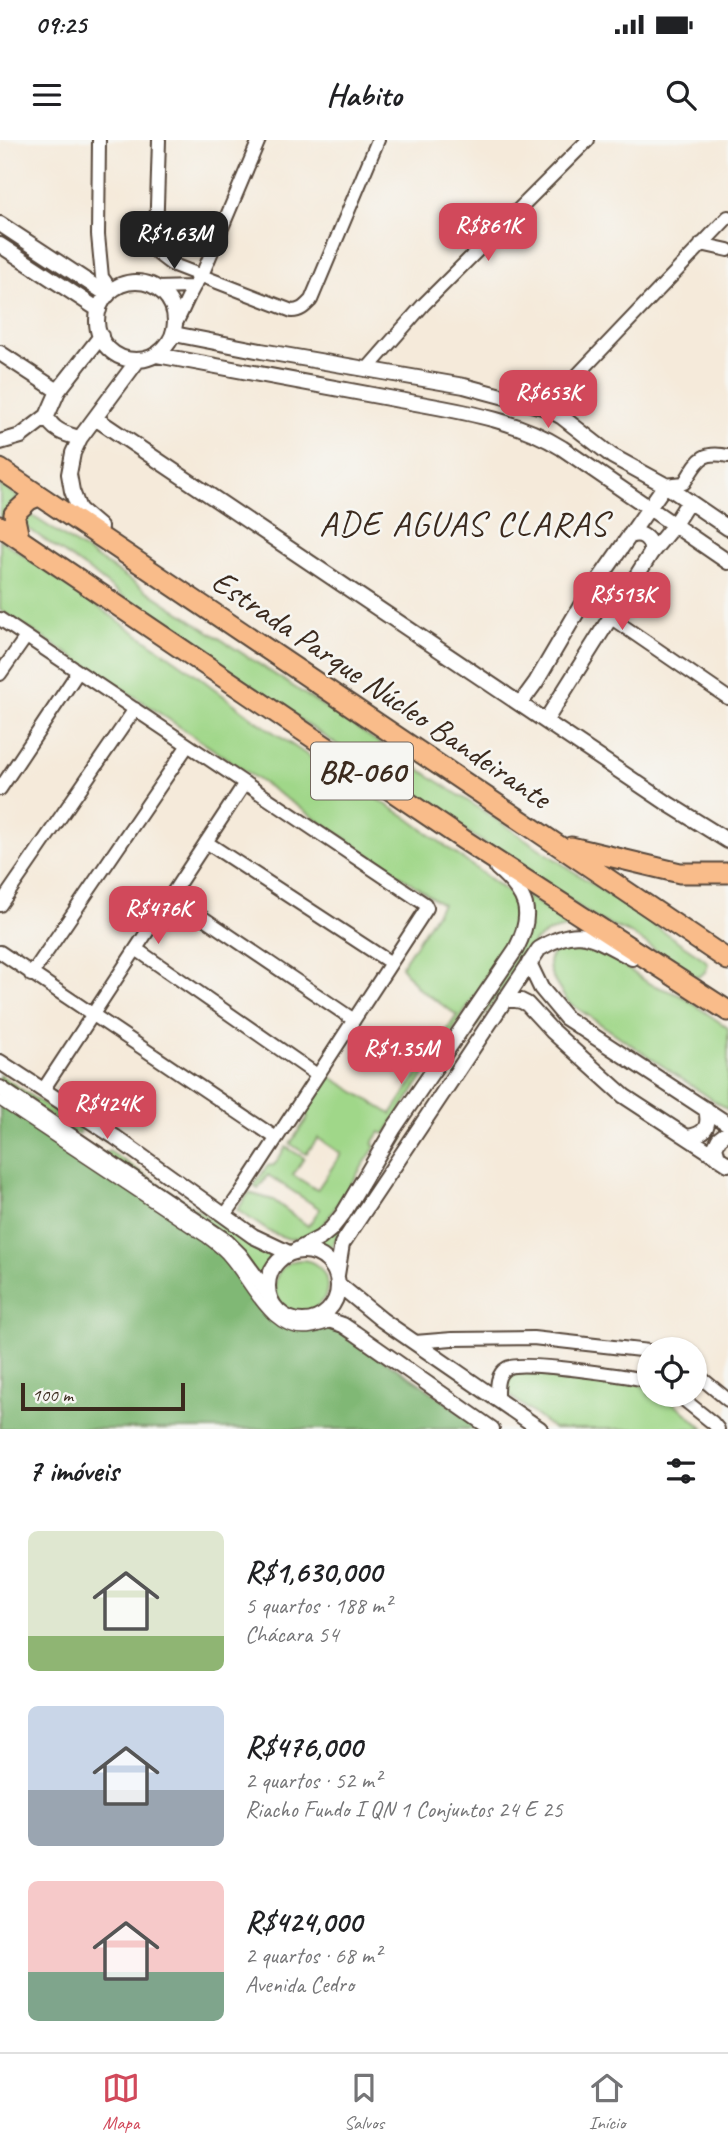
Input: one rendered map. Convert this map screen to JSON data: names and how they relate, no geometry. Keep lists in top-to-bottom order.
{
  "streets": {
    "highway": ["Estrada Parque Núcleo Bandeirante", "BR-060"]
  },
  "districts": ["ADE AGUAS CLARAS"],
  "scale_bar": "100 m",
  "page": {
    "status": "09:25",
    "header": "Habito",
    "price": [
      "R$861K",
      "R$1.63M",
      "R$653K",
      "R$513K",
      "R$476K",
      "R$1.35M",
      "R$424K"
    ],
    "scale": "100 m",
    "heading": "7 imóveis",
    "list": [
      {
        "name": "R$1,630,000",
        "note": "5 quartos · 188 m² · Chácara 54"
      },
      {
        "name": "R$476,000",
        "note": "2 quartos · 52 m² · Riacho Fundo I QN 1 Conjuntos 24 E 25"
      },
      {
        "name": "R$424,000",
        "note": "2 quartos · 68 m² · Avenida Cedro"
      }
    ],
    "tabs": ["Mapa", "Salvos", "Início"]
  }
}
